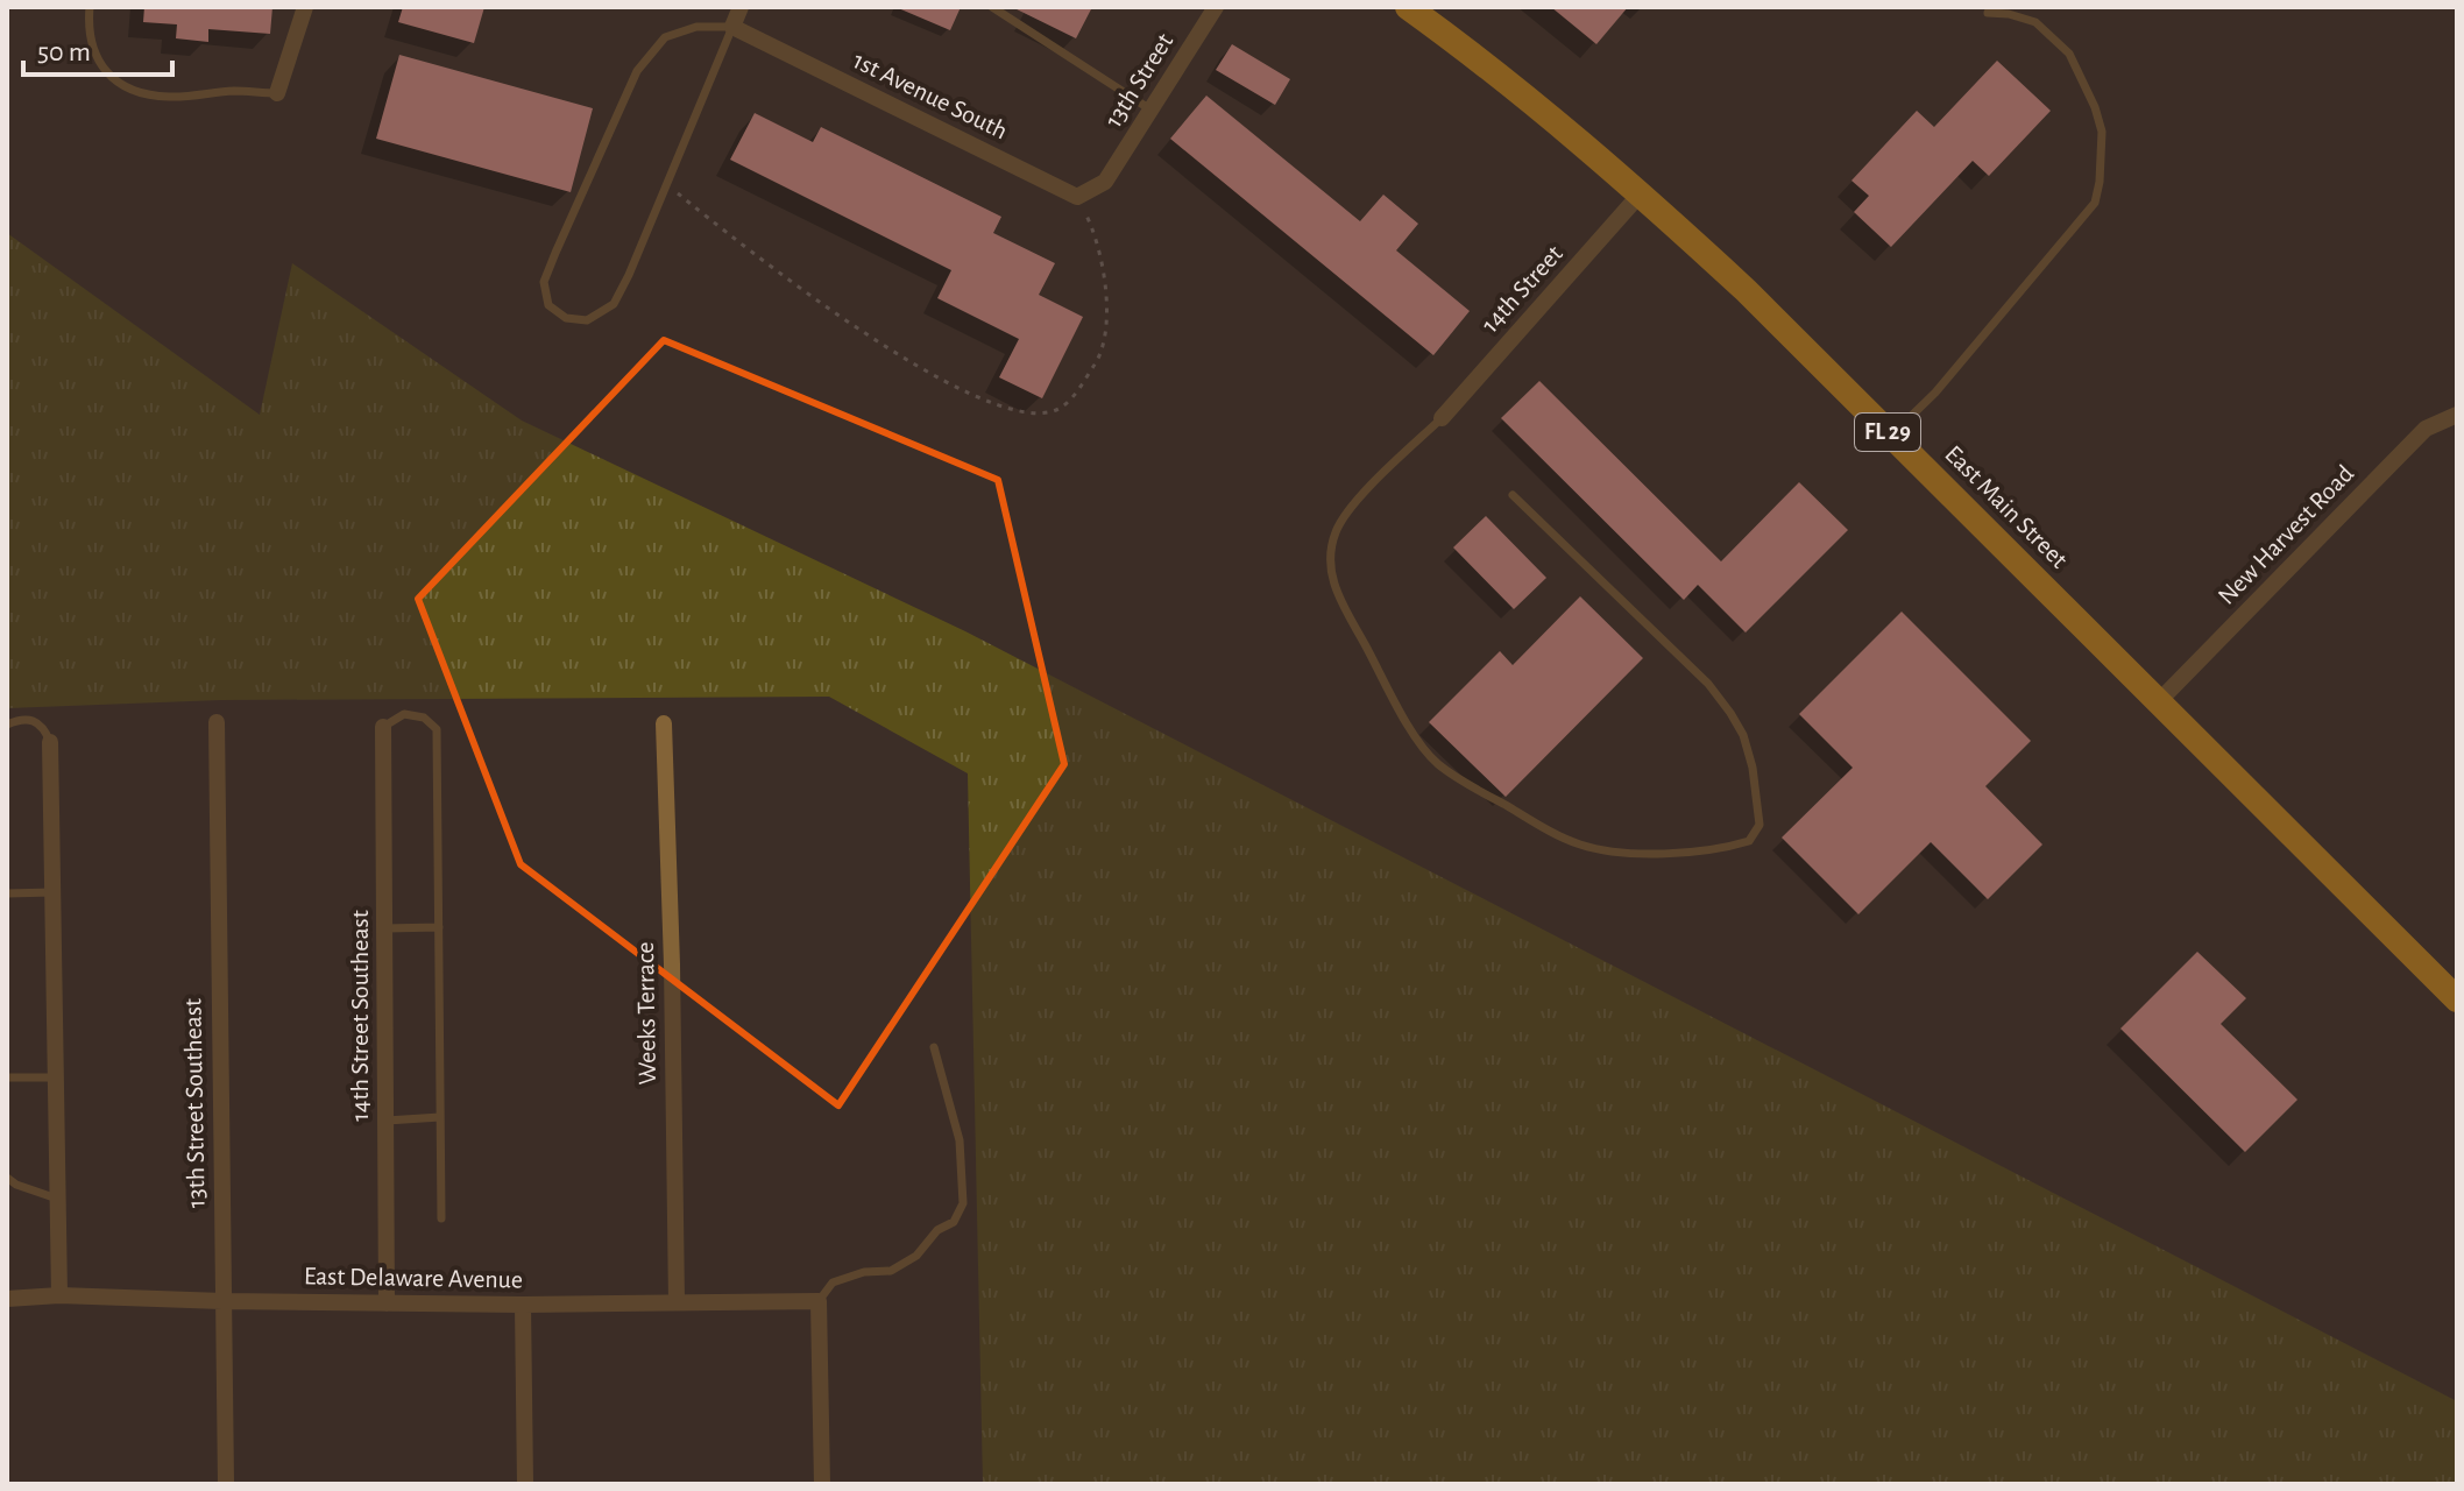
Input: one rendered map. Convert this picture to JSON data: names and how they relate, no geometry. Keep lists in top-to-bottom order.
{
  "streets": {
    "highway": ["FL 29", "East Main Street"],
    "street": [
      "13th Street",
      "1st Avenue South",
      "14th Street",
      "New Harvest Road",
      "Weeks Terrace",
      "14th Street Southeast",
      "13th Street Southeast",
      "East Delaware Avenue"
    ]
  },
  "crossings": [
    ["13th Street", "1st Avenue South"],
    ["14th Street", "East Main Street"],
    ["East Main Street", "New Harvest Road"],
    ["Weeks Terrace", "East Delaware Avenue"],
    ["14th Street Southeast", "East Delaware Avenue"],
    ["13th Street Southeast", "East Delaware Avenue"]
  ],
  "scale_bar": "50 m"
}
